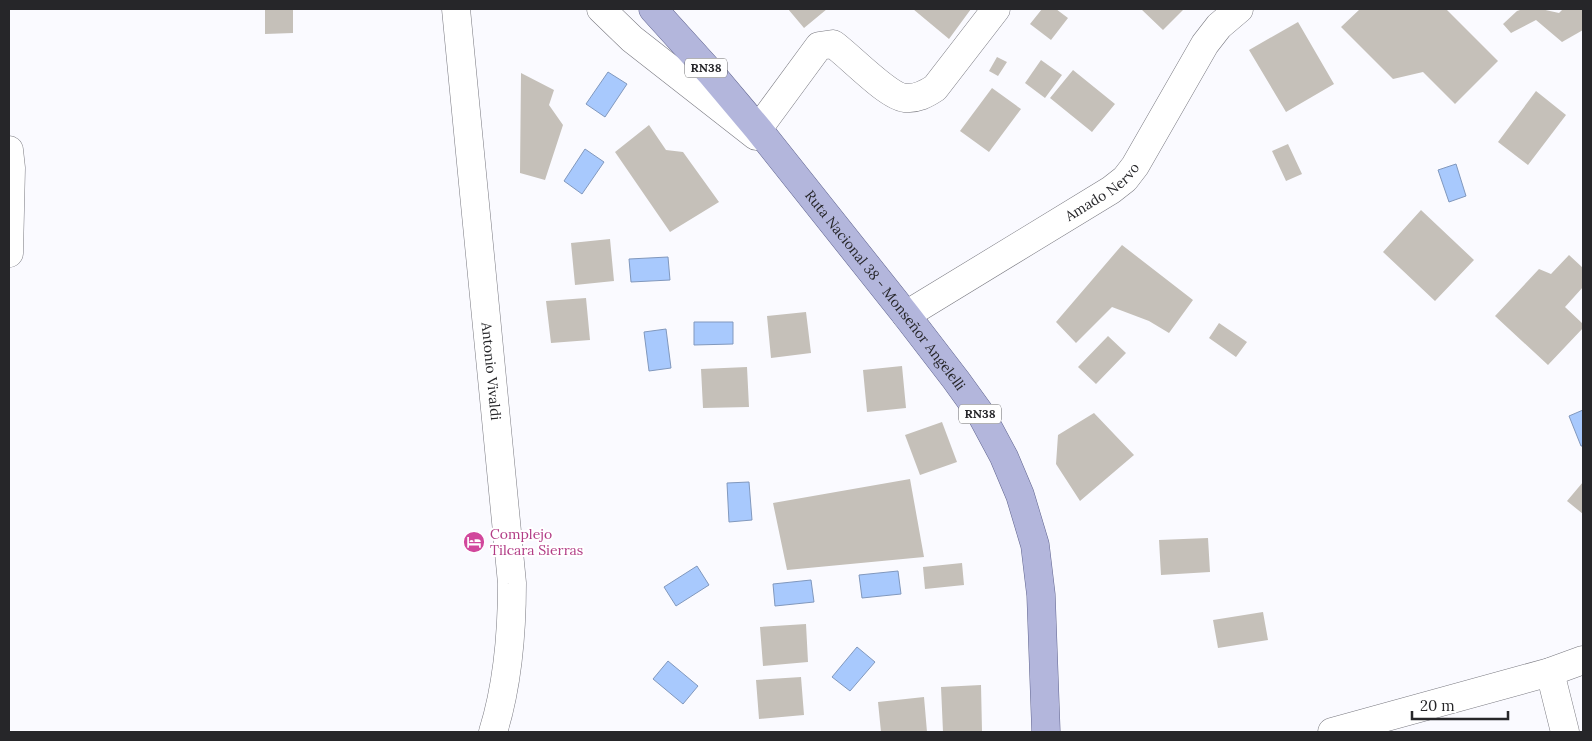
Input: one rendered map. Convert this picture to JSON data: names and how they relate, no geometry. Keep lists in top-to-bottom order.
{
  "streets": {
    "main road": ["RN38", "Ruta Nacional 38 - Monseñor Angelelli"],
    "street": ["Amado Nervo", "Antonio Vivaldi"]
  },
  "crossings": [
    ["Amado Nervo", "Ruta Nacional 38 - Monseñor Angelelli"]
  ],
  "places": {
    "hotel": ["Complejo Tilcara Sierras"]
  },
  "scale_bar": "20 m"
}
